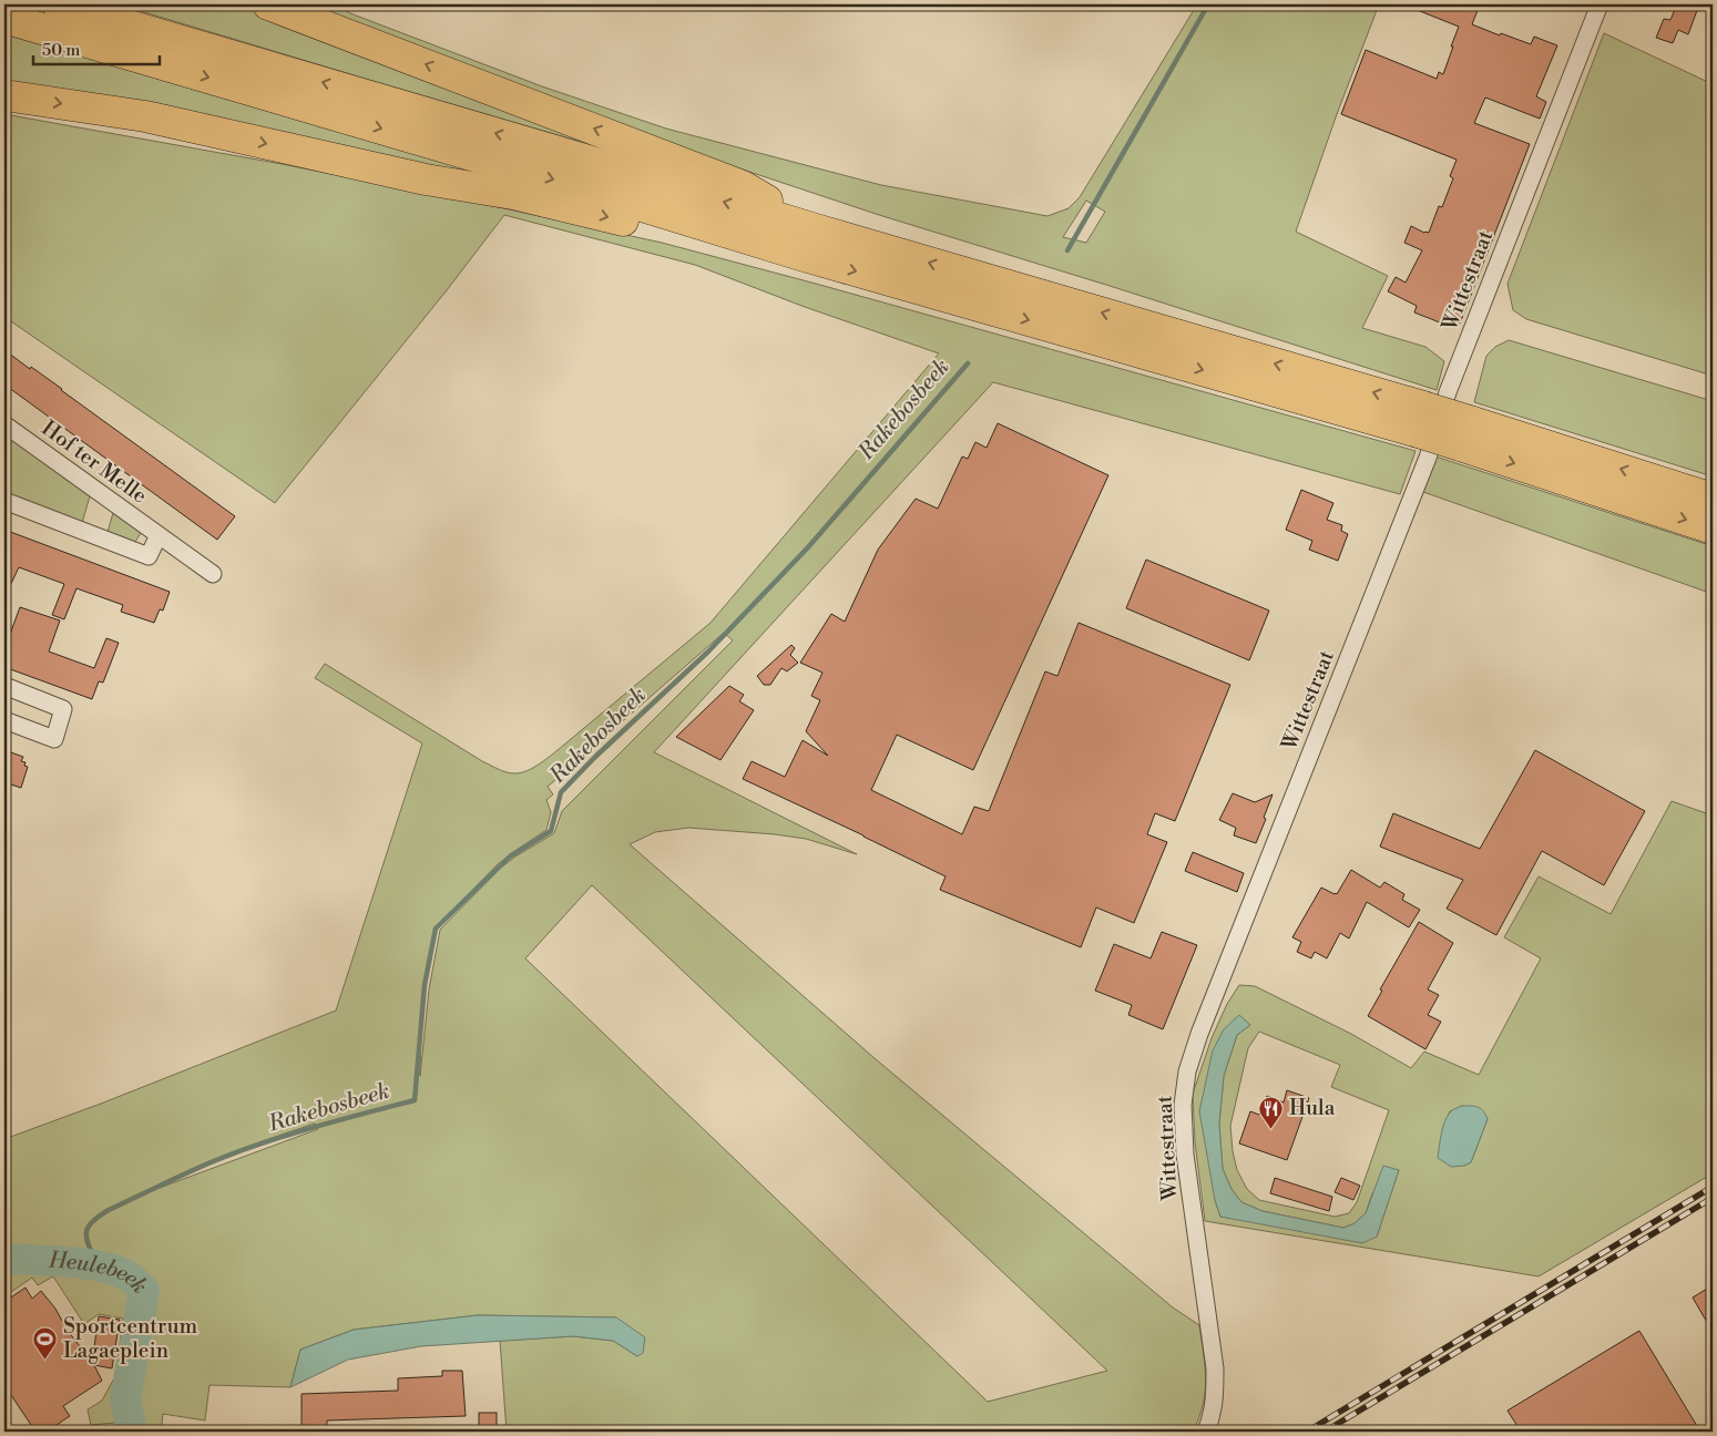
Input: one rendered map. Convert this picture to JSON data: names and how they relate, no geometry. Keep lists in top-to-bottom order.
{
  "streets": {
    "street": ["Wittestraat", "Hof ter Melle"]
  },
  "water": ["Rakebosbeek", "Heulebeek"],
  "places": {
    "restaurant": ["Hula"],
    "sports": ["Sportcentrum Lagaeplein"]
  },
  "scale_bar": "50 m"
}
